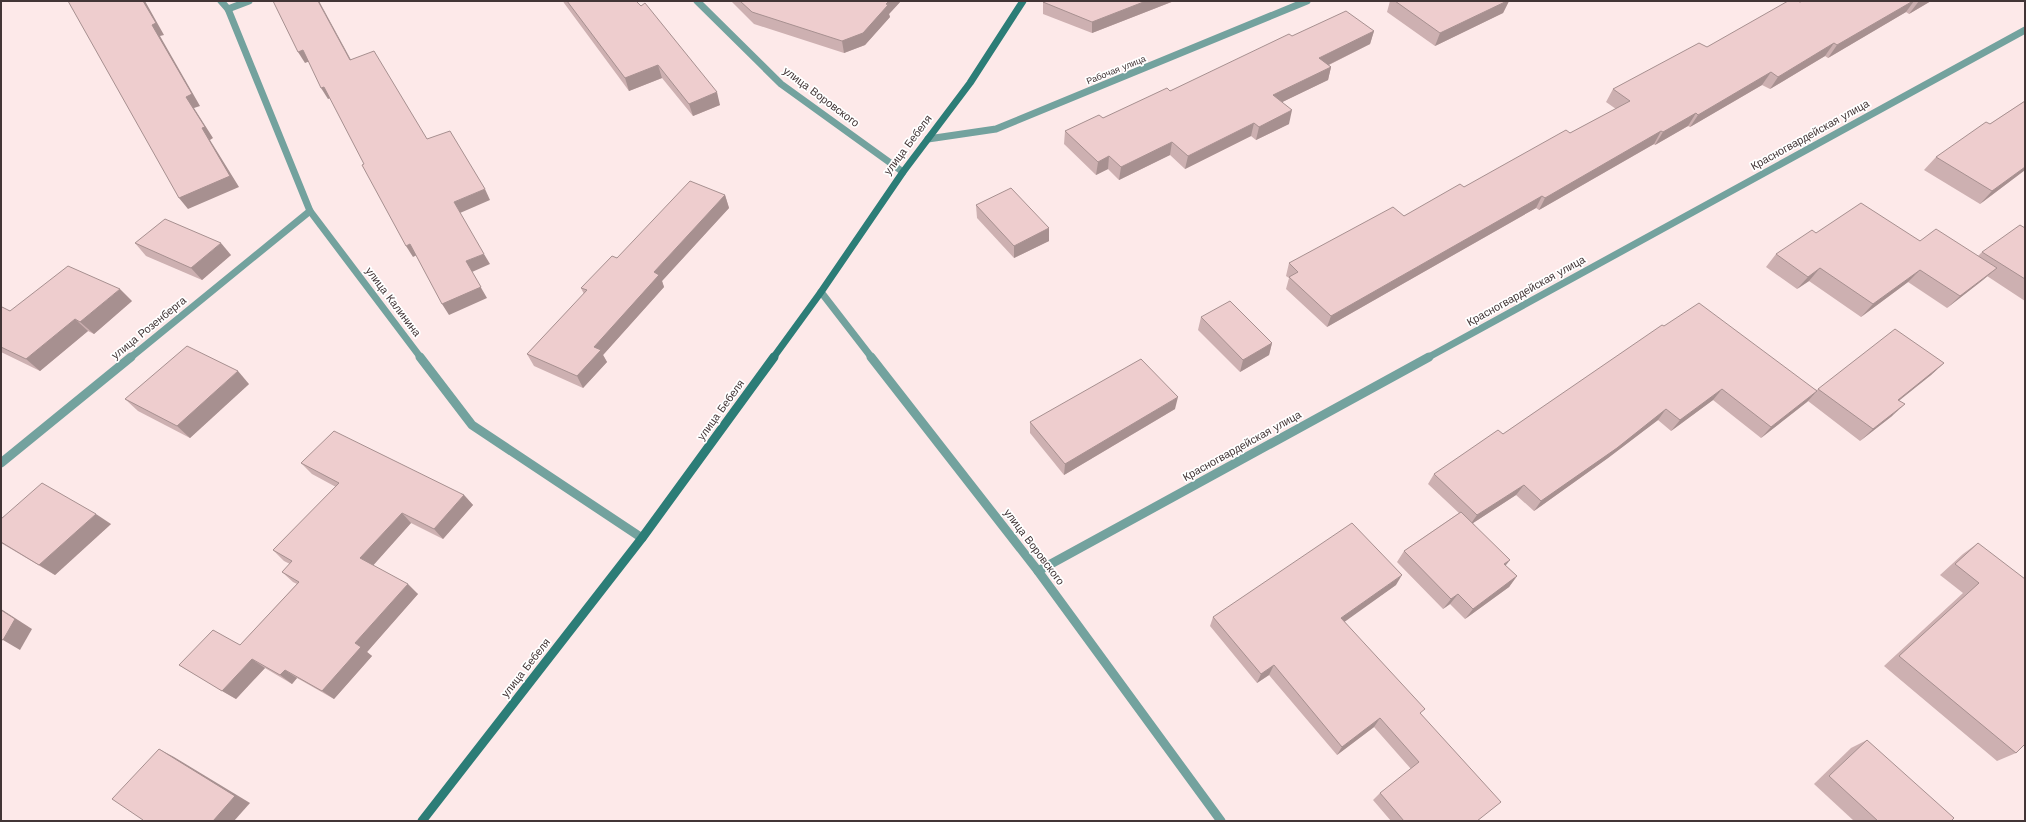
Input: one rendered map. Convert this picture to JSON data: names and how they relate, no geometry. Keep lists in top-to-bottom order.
{
  "streets": {
    "street": [
      "Рабочая улица",
      "улица Воровского",
      "Красногвардейская улица",
      "улица Бебеля",
      "улица Калинина",
      "улица Розенберга"
    ]
  },
  "crossings": [
    ["Рабочая улица", "улица Бебеля"],
    ["улица Воровского", "Красногвардейская улица"],
    ["улица Воровского", "улица Бебеля"],
    ["улица Бебеля", "улица Калинина"],
    ["улица Калинина", "улица Розенберга"]
  ]
}
